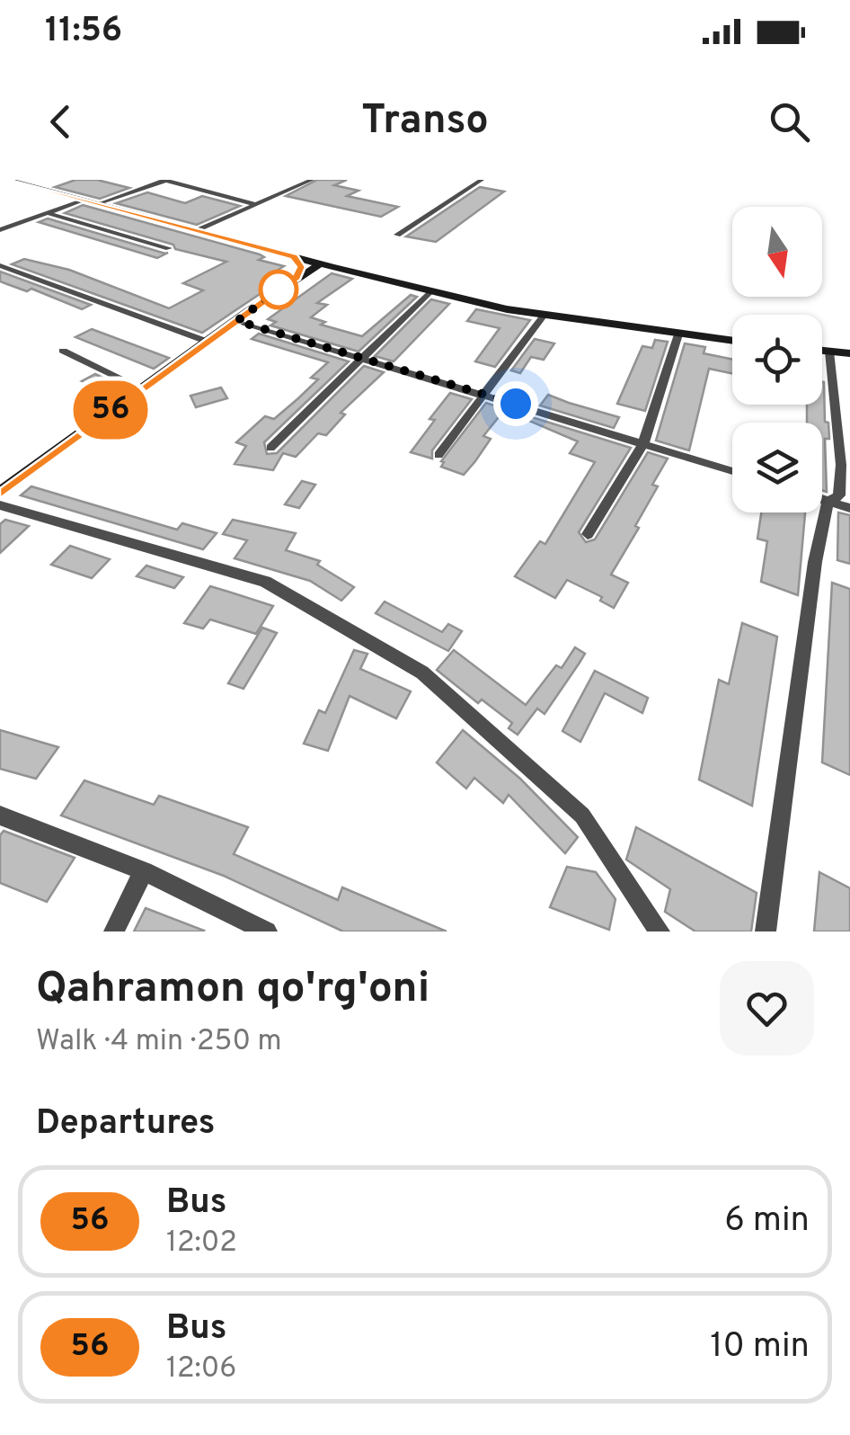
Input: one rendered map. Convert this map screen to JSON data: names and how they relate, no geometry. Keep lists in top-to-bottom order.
{
  "lines": ["bus line 56"],
  "north": "bottom",
  "page": {
    "status": "11:56",
    "header": "Transo",
    "on_map": "56",
    "heading": [
      ["Qahramon qo'rg'oni", "Walk · 4 min · 250 m"],
      "Departures"
    ],
    "list": [
      {
        "mark": "56",
        "name": "Bus",
        "note": "12:02",
        "value": "6 min"
      },
      {
        "mark": "56",
        "name": "Bus",
        "note": "12:06",
        "value": "10 min"
      }
    ]
  }
}
